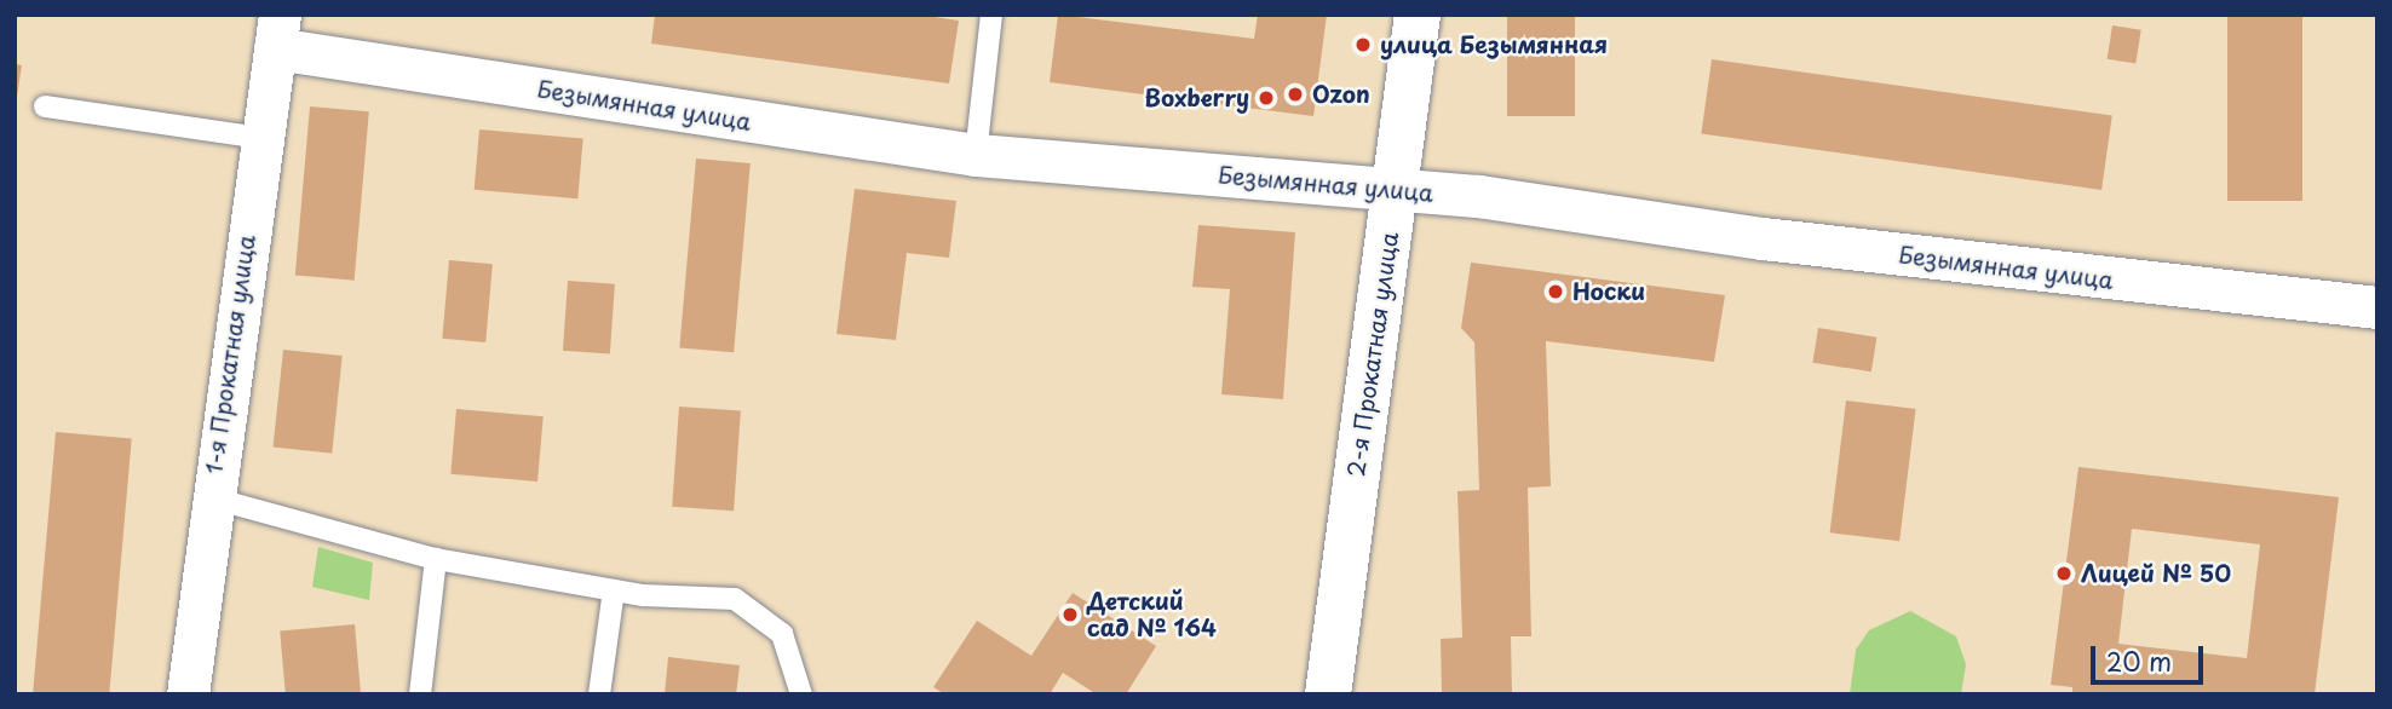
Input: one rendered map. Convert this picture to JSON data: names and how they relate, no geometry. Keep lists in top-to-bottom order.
{
  "streets": {
    "street": ["Безымянная улица", "1-я Прокатная улица", "2-я Прокатная улица"]
  },
  "crossings": [
    ["Безымянная улица", "1-я Прокатная улица"],
    ["Безымянная улица", "2-я Прокатная улица"]
  ],
  "places": [
    "улица Безымянная",
    "Ozon",
    "Boxberry",
    "Носки",
    "Лицей № 50",
    "Детский сад № 164"
  ],
  "scale_bar": "20 m"
}
